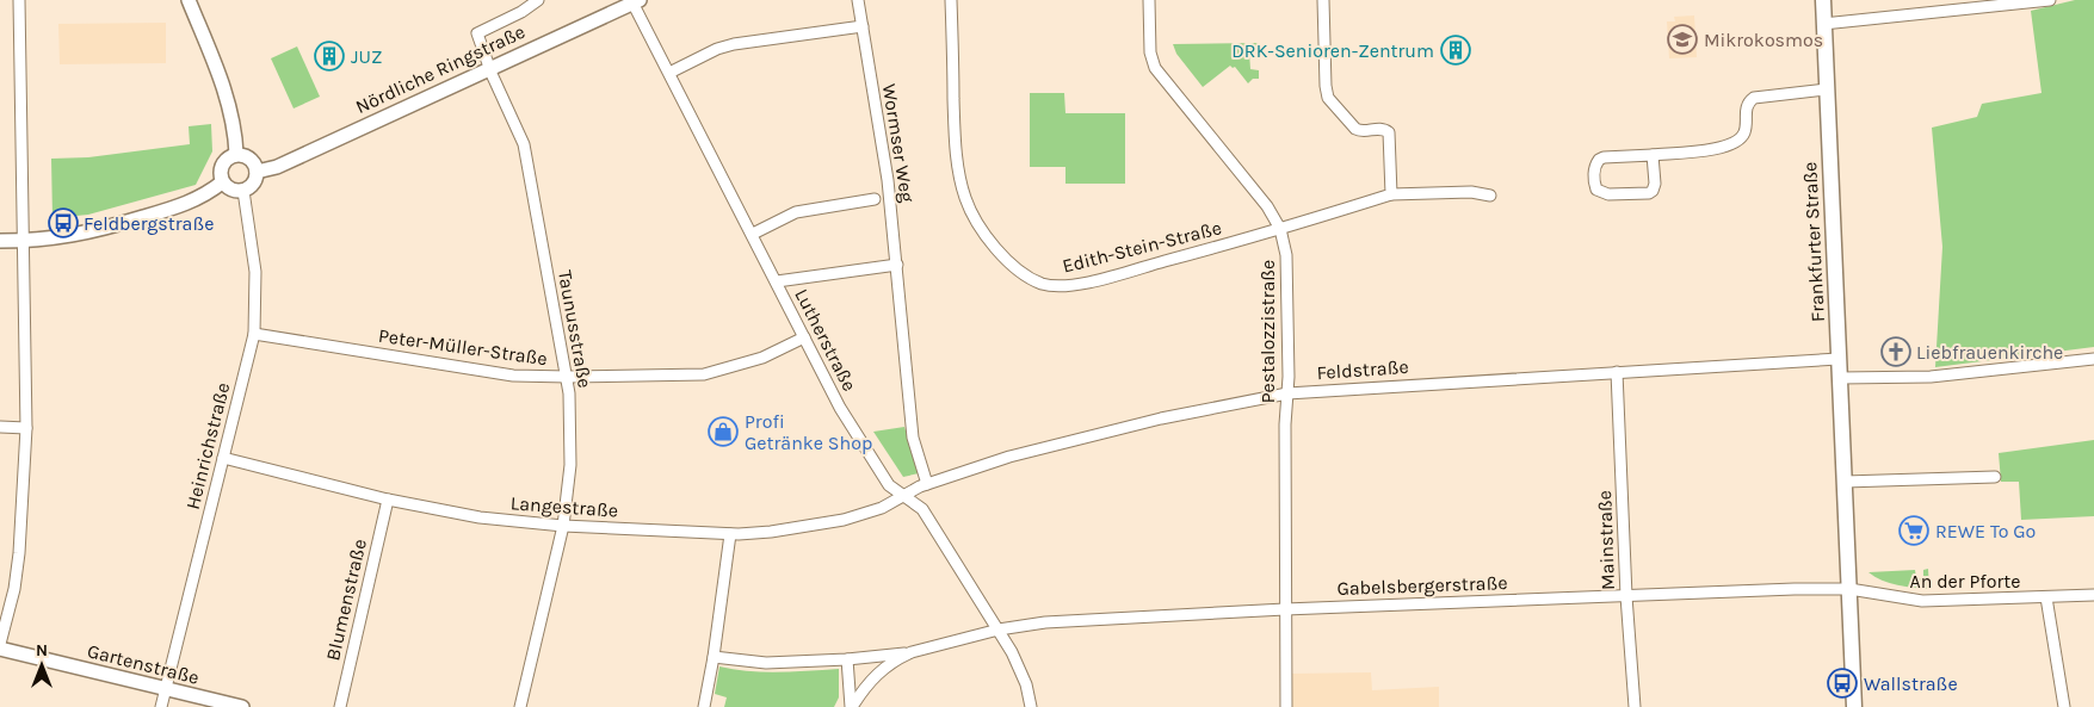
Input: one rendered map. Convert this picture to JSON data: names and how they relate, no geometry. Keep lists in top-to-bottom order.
{
  "streets": {
    "main road": ["Frankfurter Straße"],
    "street": [
      "Nördliche Ringstraße",
      "Wormser Weg",
      "Edith-Stein-Straße",
      "Taunusstraße",
      "Pestalozzistraße",
      "Lutherstraße",
      "Peter-Müller-Straße",
      "Feldstraße",
      "Heinrichstraße",
      "Langestraße",
      "Mainstraße",
      "An der Pforte",
      "Gabelsbergerstraße",
      "Blumenstraße",
      "Gartenstraße"
    ]
  },
  "crossings": [
    ["Nördliche Ringstraße", "Taunusstraße"],
    ["Nördliche Ringstraße", "Lutherstraße"],
    ["Nördliche Ringstraße", "Heinrichstraße"],
    ["Wormser Weg", "Feldstraße"],
    ["Frankfurter Straße", "Feldstraße"],
    ["Frankfurter Straße", "An der Pforte"],
    ["Frankfurter Straße", "Gabelsbergerstraße"],
    ["Edith-Stein-Straße", "Pestalozzistraße"],
    ["Taunusstraße", "Peter-Müller-Straße"],
    ["Taunusstraße", "Langestraße"],
    ["Pestalozzistraße", "Feldstraße"],
    ["Pestalozzistraße", "Gabelsbergerstraße"],
    ["Lutherstraße", "Peter-Müller-Straße"],
    ["Lutherstraße", "Feldstraße"],
    ["Lutherstraße", "Langestraße"],
    ["Lutherstraße", "Gabelsbergerstraße"],
    ["Peter-Müller-Straße", "Heinrichstraße"],
    ["Feldstraße", "Langestraße"],
    ["Feldstraße", "Mainstraße"],
    ["Heinrichstraße", "Langestraße"],
    ["Heinrichstraße", "Gartenstraße"],
    ["Langestraße", "Blumenstraße"],
    ["Mainstraße", "Gabelsbergerstraße"],
    ["An der Pforte", "Gabelsbergerstraße"]
  ],
  "places": {
    "school or university": ["Mikrokosmos"],
    "building": ["DRK-Senioren-Zentrum", "JUZ"],
    "bus stop": ["Feldbergstraße", "Wallstraße"],
    "church": ["Liebfrauenkirche"],
    "shop": ["Profi Getränke Shop"],
    "supermarket": ["REWE To Go"]
  },
  "north": "top"
}
